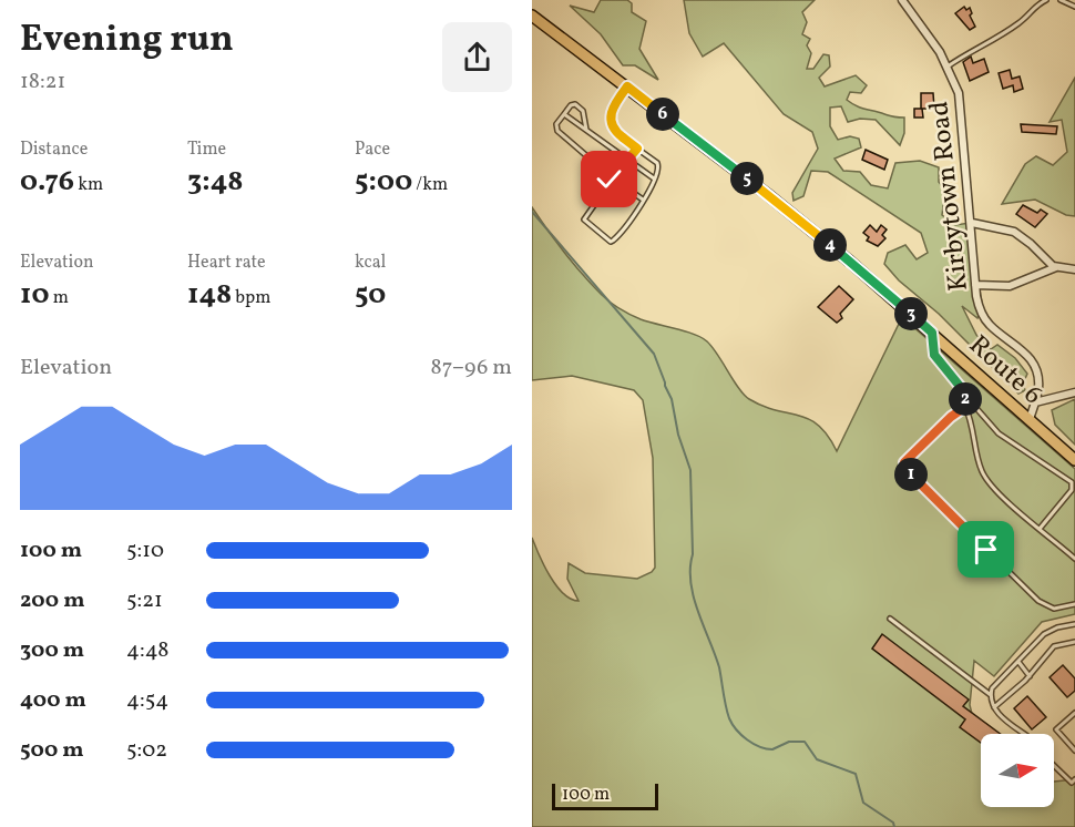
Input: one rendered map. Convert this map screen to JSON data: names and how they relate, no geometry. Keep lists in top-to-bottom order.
{
  "streets": {
    "main road": ["Route 6"],
    "street": ["Kirbytown Road"]
  },
  "crossings": [
    ["Kirbytown Road", "Route 6"]
  ],
  "scale_bar": "100 m",
  "north": "right",
  "page": {
    "heading": ["Evening run", "18:21"],
    "pins": [
      "6",
      "5",
      "4",
      "3",
      "2",
      "1"
    ],
    "stats": [
      ["Distance", "0.76 km"],
      ["Time", "3:48"],
      ["Pace", "5:00 /km"],
      ["Elevation", "10 m"],
      ["Heart rate", "148 bpm"],
      ["kcal", "50"]
    ],
    "chart": ["Elevation", "87–96 m"],
    "list": [
      {
        "name": "100 m",
        "note": "5:10"
      },
      {
        "name": "200 m",
        "note": "5:21"
      },
      {
        "name": "300 m",
        "note": "4:48"
      },
      {
        "name": "400 m",
        "note": "4:54"
      },
      {
        "name": "500 m",
        "note": "5:02"
      }
    ],
    "scale": "100 m"
  }
}
